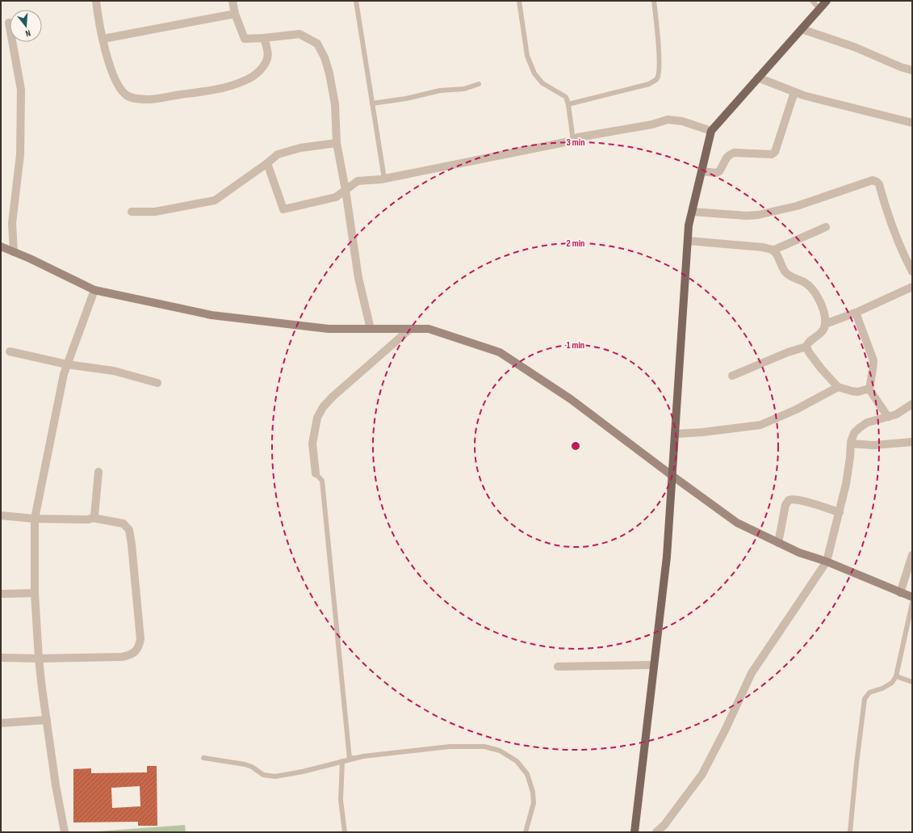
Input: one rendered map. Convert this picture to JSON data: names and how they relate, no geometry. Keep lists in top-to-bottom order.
{
  "north": "bottom",
  "rings": ["3 min", "2 min", "1 min"]
}
